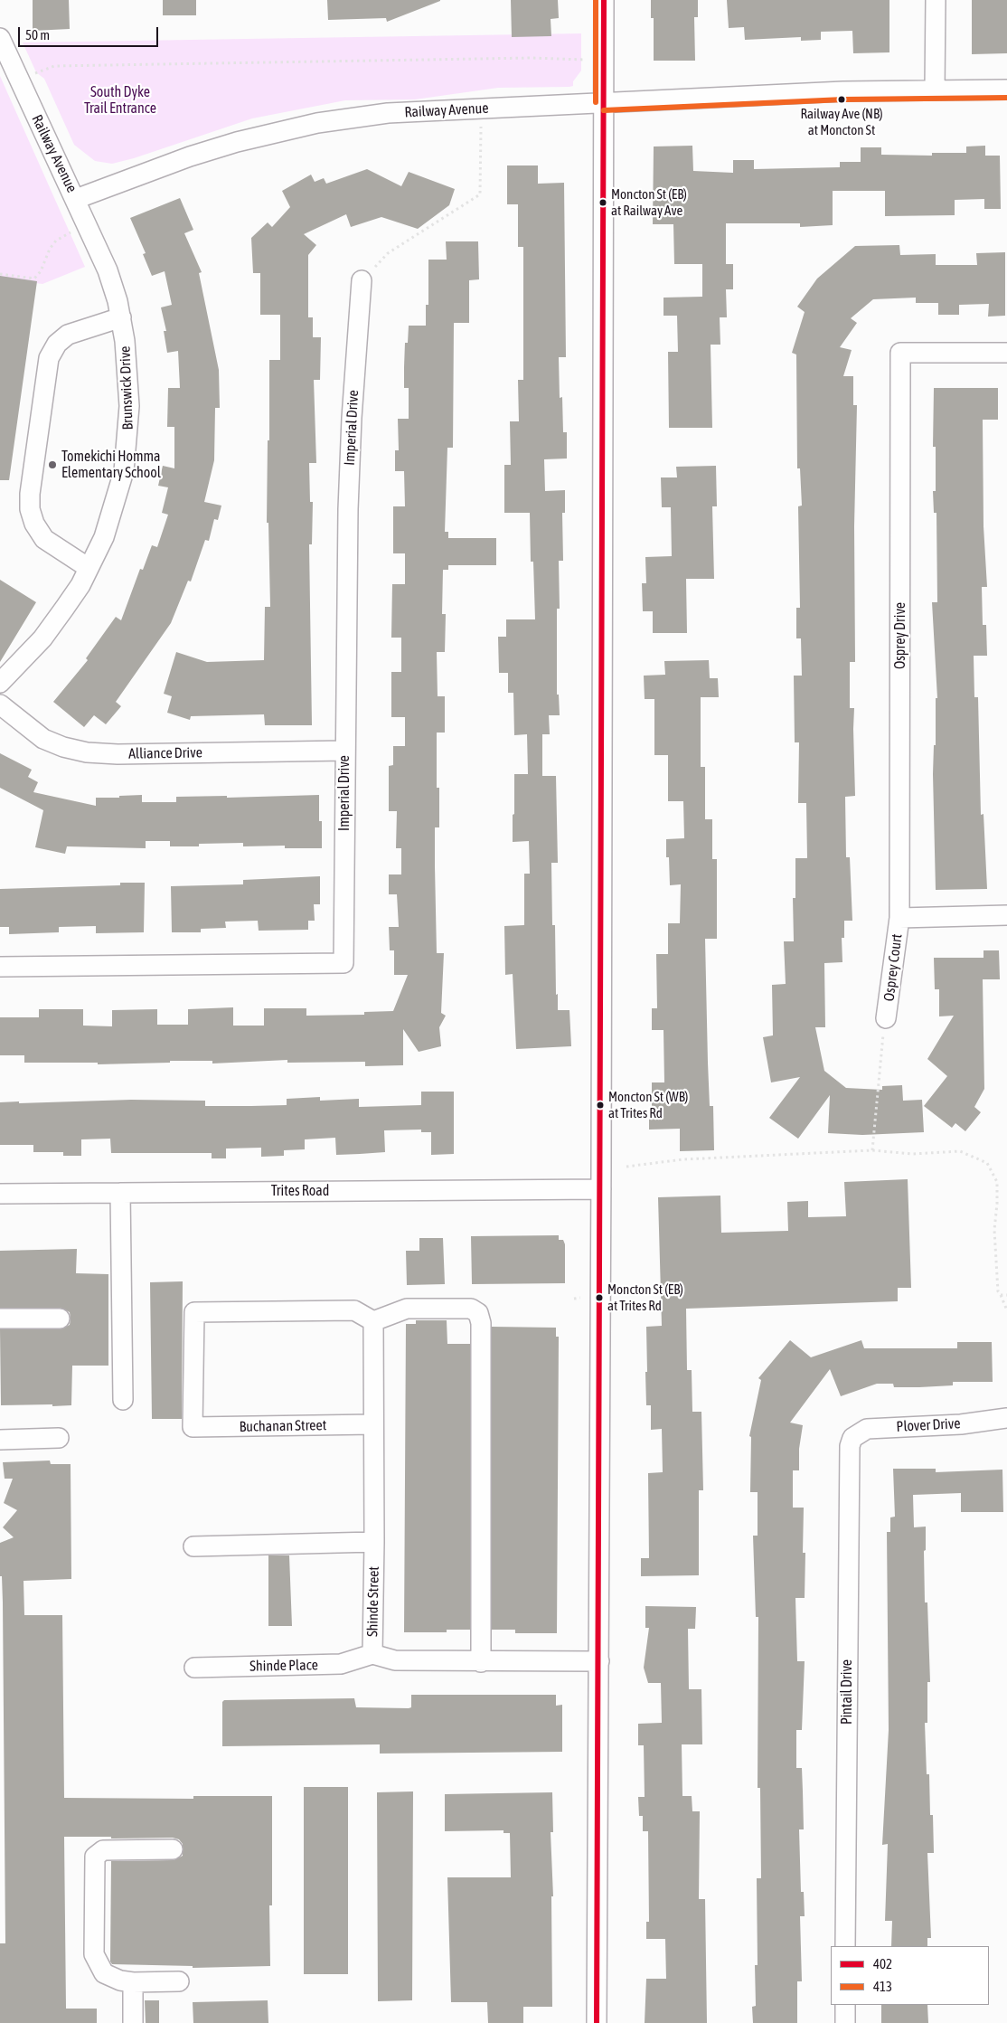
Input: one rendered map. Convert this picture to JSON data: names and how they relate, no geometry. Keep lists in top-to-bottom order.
{
  "streets": {
    "street": [
      "Railway Avenue",
      "Brunswick Drive",
      "Imperial Drive",
      "Osprey Drive",
      "Alliance Drive",
      "Osprey Court",
      "Trites Road",
      "Plover Drive",
      "Buchanan Street",
      "Shinde Street",
      "Shinde Place",
      "Pintail Drive"
    ]
  },
  "crossings": [
    ["Railway Avenue", "Brunswick Drive"],
    ["Imperial Drive", "Alliance Drive"],
    ["Osprey Drive", "Osprey Court"],
    ["Plover Drive", "Pintail Drive"],
    ["Buchanan Street", "Shinde Street"],
    ["Shinde Street", "Shinde Place"]
  ],
  "parks": ["South Dyke Trail Entrance"],
  "places": [
    "Railway Ave (NB) at Moncton St",
    "Moncton St (EB) at Railway Ave",
    "Tomekichi Homma Elementary School",
    "Moncton St (WB) at Trites Rd",
    "Moncton St (EB) at Trites Rd"
  ],
  "lines": ["transit line 402", "transit line 413"],
  "legend": ["402", "413"],
  "scale_bar": "50 m"
}
